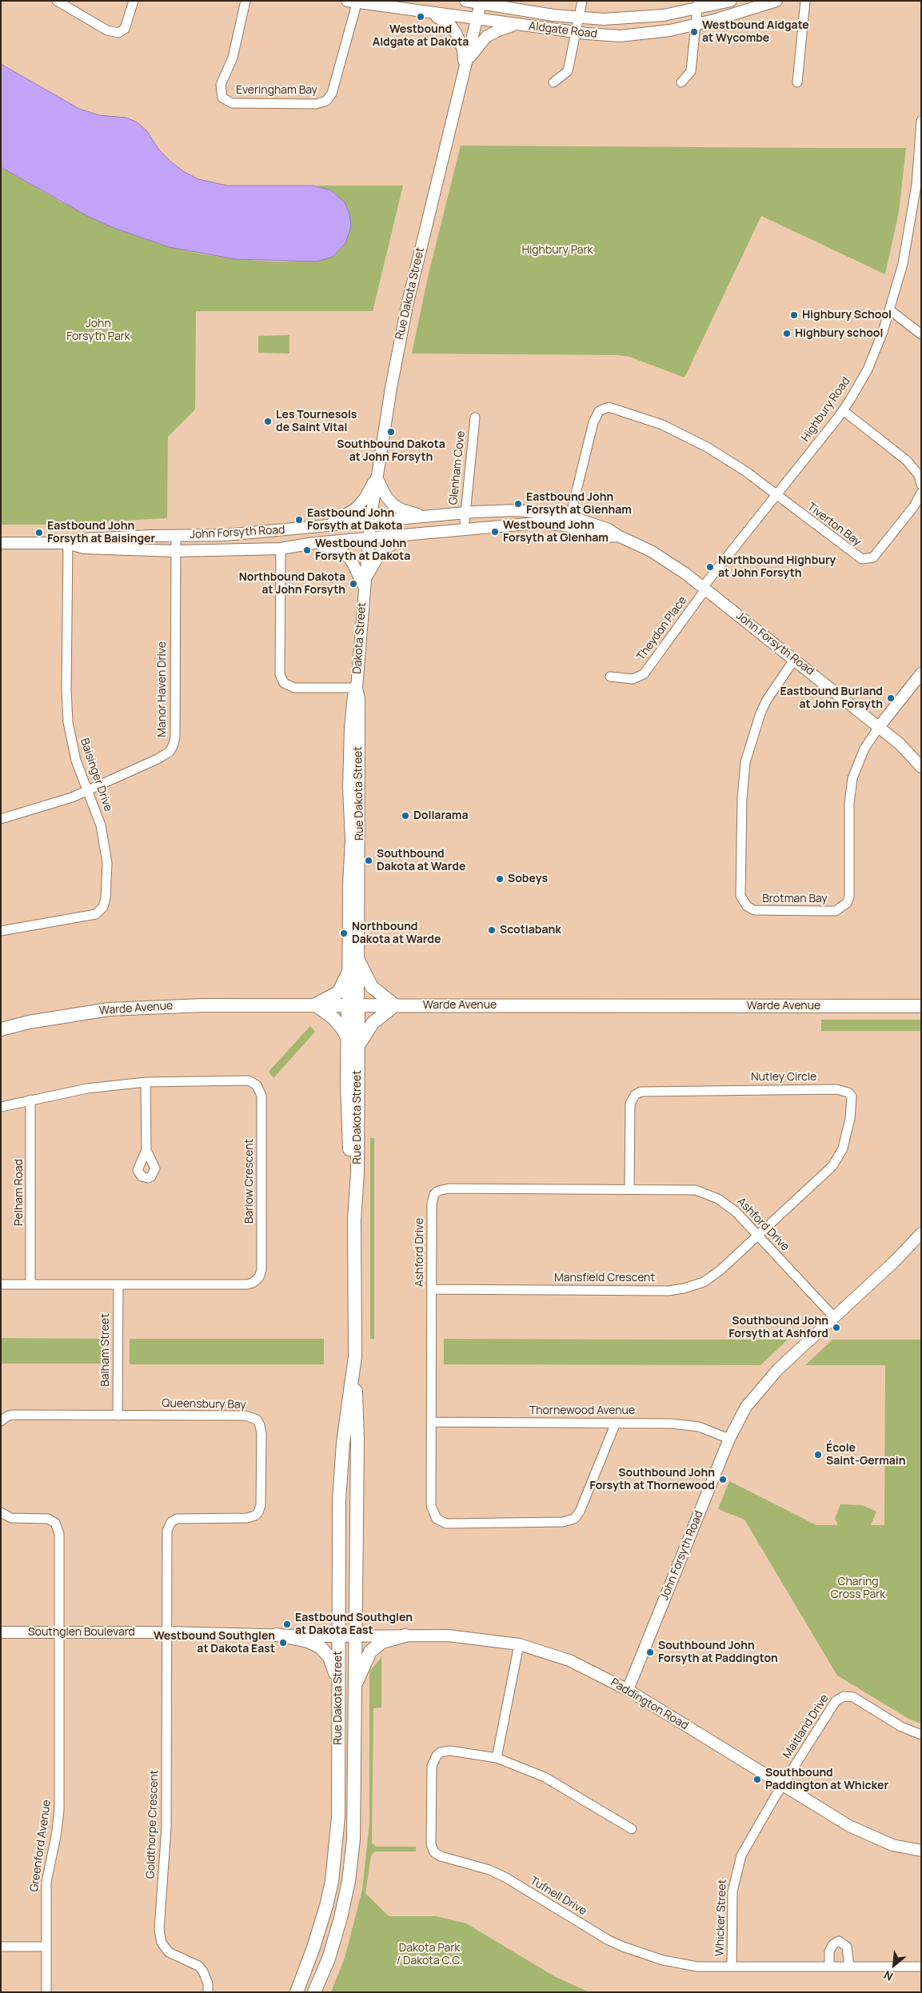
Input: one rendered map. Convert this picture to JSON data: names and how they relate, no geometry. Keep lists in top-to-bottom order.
{
  "streets": {
    "main road": ["Rue Dakota Street", "Warde Avenue"],
    "street": [
      "Aldgate Road",
      "Everingham Bay",
      "Highbury Road",
      "Glenham Cove",
      "Tiverton Bay",
      "John Forsyth Road",
      "Theydon Place",
      "Dakota Street",
      "Manor Haven Drive",
      "Baisinger Drive",
      "Brotman Bay",
      "Nutley Circle",
      "Barlow Crescent",
      "Pelham Road",
      "Ashford Drive",
      "Mansfield Crescent",
      "Balham Street",
      "Queensbury Bay",
      "Thornewood Avenue",
      "Southglen Boulevard",
      "Paddington Road",
      "Maitland Drive",
      "Goldthorpe Crescent",
      "Greenford Avenue",
      "Tufnell Drive",
      "Whicker Street"
    ]
  },
  "crossings": [
    ["Aldgate Road", "Everingham Bay"],
    ["Aldgate Road", "Rue Dakota Street"],
    ["Rue Dakota Street", "John Forsyth Road"],
    ["Rue Dakota Street", "Dakota Street"],
    ["Rue Dakota Street", "Warde Avenue"],
    ["Rue Dakota Street", "Southglen Boulevard"],
    ["Rue Dakota Street", "Paddington Road"],
    ["Highbury Road", "Tiverton Bay"],
    ["Highbury Road", "John Forsyth Road"],
    ["Highbury Road", "Theydon Place"],
    ["Glenham Cove", "John Forsyth Road"],
    ["John Forsyth Road", "Theydon Place"],
    ["John Forsyth Road", "Dakota Street"],
    ["John Forsyth Road", "Manor Haven Drive"],
    ["John Forsyth Road", "Baisinger Drive"],
    ["John Forsyth Road", "Brotman Bay"],
    ["John Forsyth Road", "Ashford Drive"],
    ["John Forsyth Road", "Thornewood Avenue"],
    ["John Forsyth Road", "Paddington Road"],
    ["Manor Haven Drive", "Baisinger Drive"],
    ["Nutley Circle", "Ashford Drive"],
    ["Nutley Circle", "Mansfield Crescent"],
    ["Barlow Crescent", "Pelham Road"],
    ["Barlow Crescent", "Balham Street"],
    ["Ashford Drive", "Mansfield Crescent"],
    ["Ashford Drive", "Thornewood Avenue"],
    ["Balham Street", "Queensbury Bay"],
    ["Queensbury Bay", "Southglen Boulevard"],
    ["Queensbury Bay", "Goldthorpe Crescent"],
    ["Southglen Boulevard", "Paddington Road"],
    ["Southglen Boulevard", "Goldthorpe Crescent"],
    ["Southglen Boulevard", "Greenford Avenue"],
    ["Paddington Road", "Maitland Drive"],
    ["Paddington Road", "Whicker Street"],
    ["Maitland Drive", "Whicker Street"],
    ["Tufnell Drive", "Whicker Street"]
  ],
  "parks": [
    "Highbury Park",
    "John Forsyth Park",
    "Charing Cross Park",
    "Dakota Park / Dakota C.C."
  ],
  "places": [
    "Westbound Aldgate at Dakota",
    "Westbound Aldgate at Wycombe",
    "Highbury School",
    "Highbury school",
    "Les Tournesols de Saint Vital",
    "Southbound Dakota at John Forsyth",
    "Eastbound John Forsyth at Glenham",
    "Eastbound John Forsyth at Dakota",
    "Westbound John Forsyth at Glenham",
    "Eastbound John Forsyth at Baisinger",
    "Westbound John Forsyth at Dakota",
    "Northbound Highbury at John Forsyth",
    "Northbound Dakota at John Forsyth",
    "Eastbound Burland at John Forsyth",
    "Dollarama",
    "Southbound Dakota at Warde",
    "Sobeys",
    "Scotiabank",
    "Northbound Dakota at Warde",
    "Southbound John Forsyth at Ashford",
    "École Saint-Germain",
    "Southbound John Forsyth at Thornewood",
    "Eastbound Southglen at Dakota East",
    "Westbound Southglen at Dakota East",
    "Southbound John Forsyth at Paddington",
    "Southbound Paddington at Whicker"
  ],
  "north": "bottom left"
}
